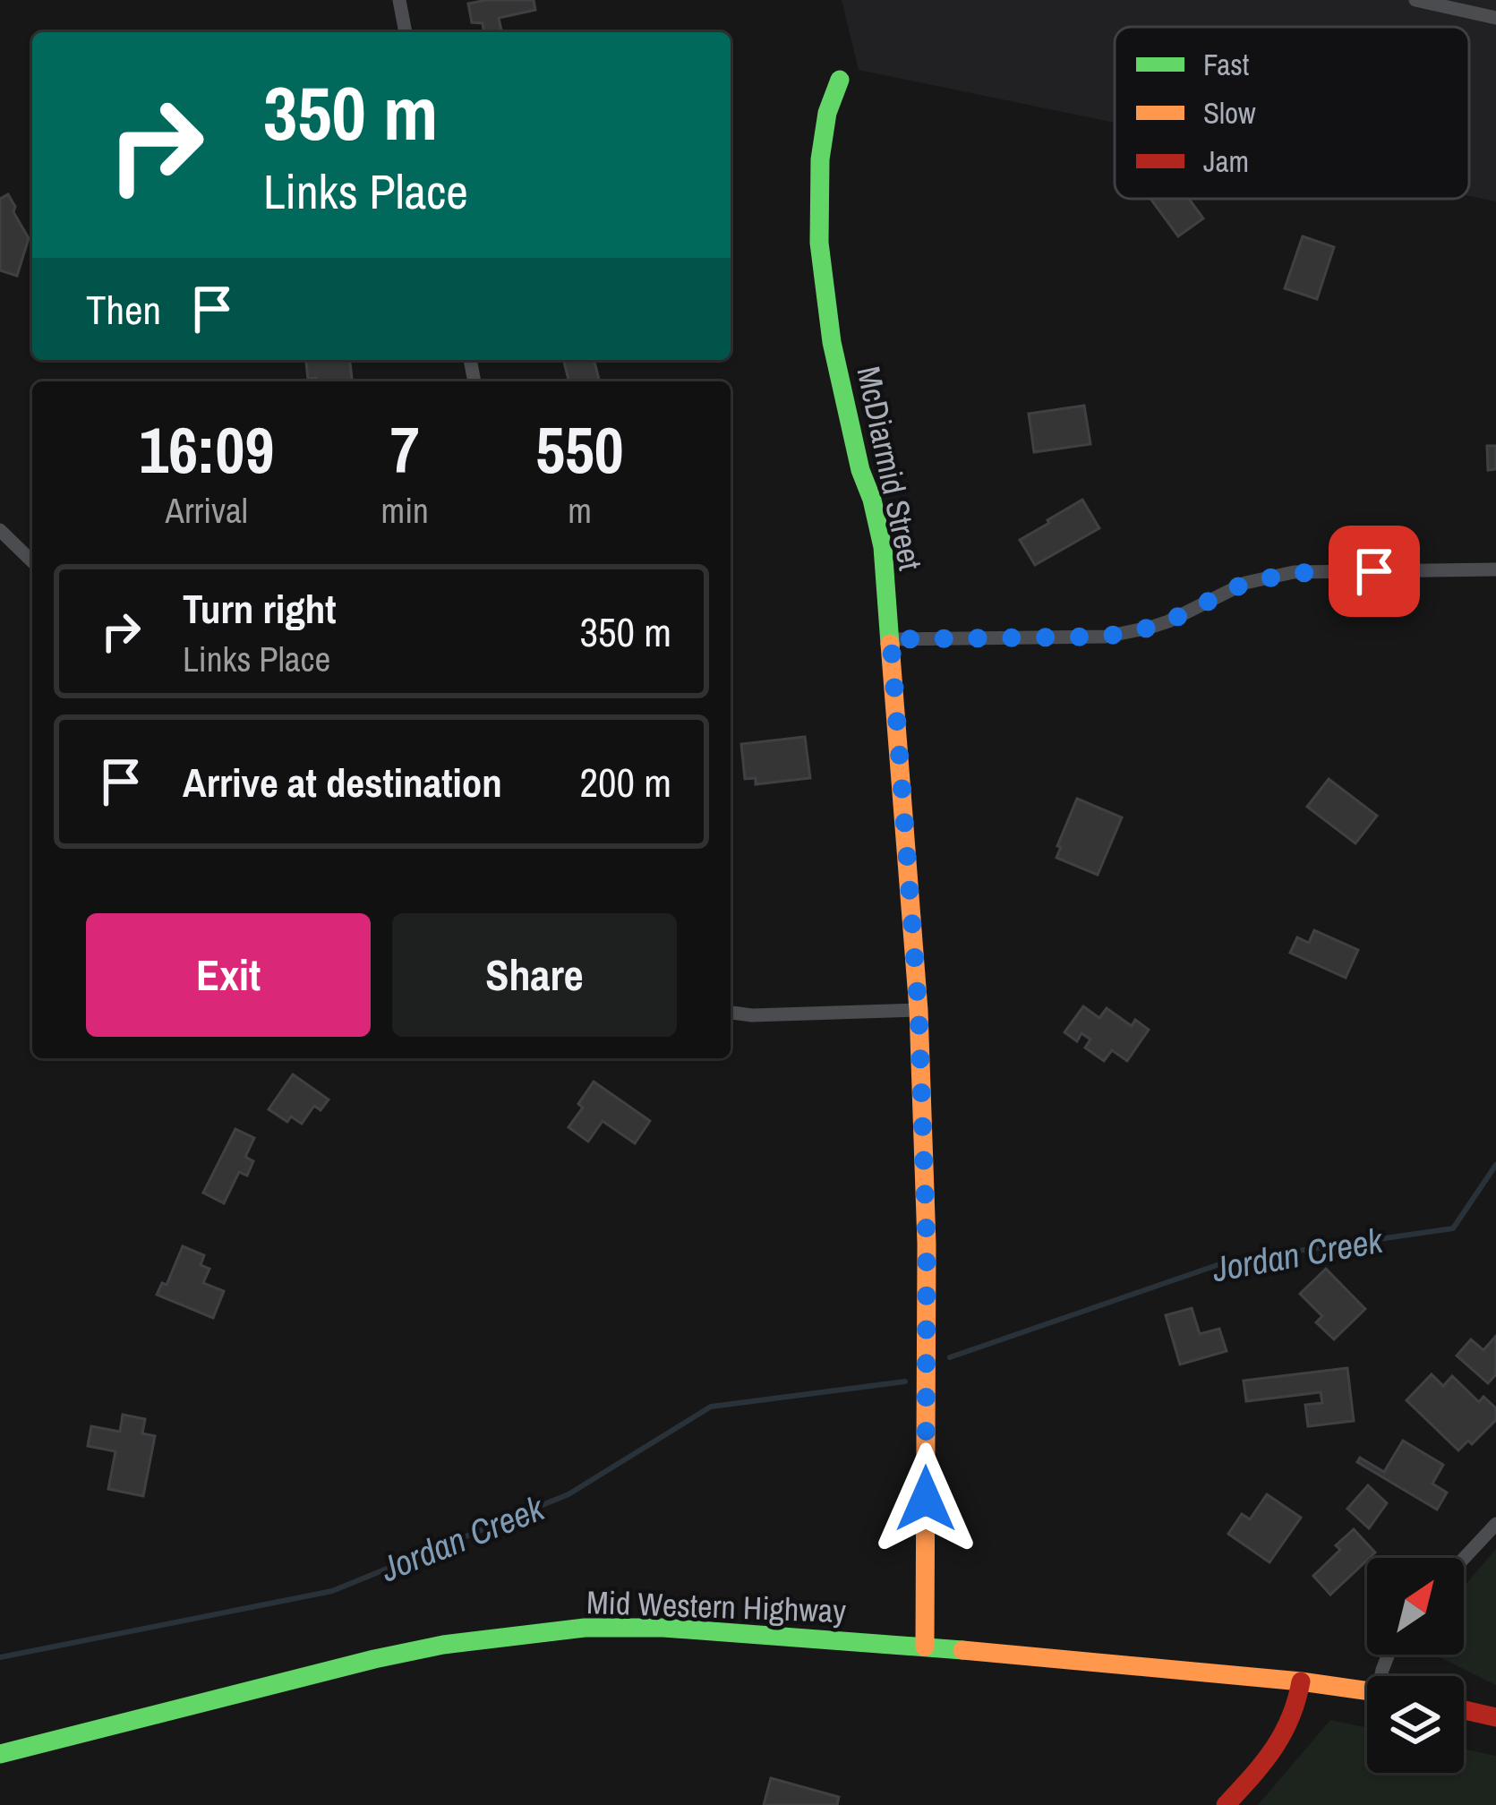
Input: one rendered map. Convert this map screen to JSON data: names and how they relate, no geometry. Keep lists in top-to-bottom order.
{
  "streets": {
    "main road": ["McDiarmid Street", "Mid Western Highway"]
  },
  "crossings": [
    ["McDiarmid Street", "Mid Western Highway"]
  ],
  "water": ["Jordan Creek"],
  "legend": ["Fast", "Slow", "Jam"],
  "north": "top right",
  "page": {
    "turn": ["350 m", "Links Place"],
    "then": "Then",
    "eta": [
      "16:09",
      "Arrival",
      "7",
      "min",
      "550",
      "m"
    ],
    "list": [
      {
        "name": "Turn right",
        "note": "Links Place",
        "value": "350 m"
      },
      {
        "name": "Arrive at destination",
        "value": "200 m"
      }
    ],
    "buttons": ["Exit", "Share"]
  }
}
